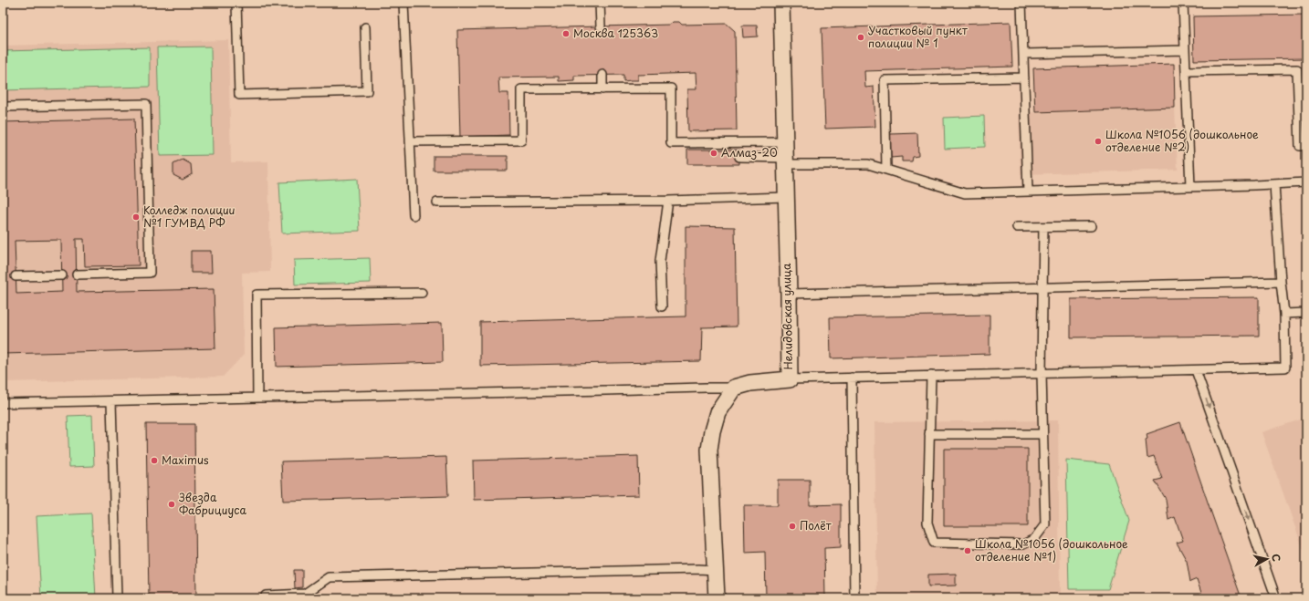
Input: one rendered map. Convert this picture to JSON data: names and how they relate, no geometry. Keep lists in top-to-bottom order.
{
  "streets": {
    "street": ["Нелидовская улица"]
  },
  "places": [
    "Москва 125363",
    "Участковый пункт полиции № 1",
    "Школа №1056 (дошкольное отделение №2)",
    "Алмаз-20",
    "Колледж полиции №1 ГУМВД РФ",
    "Maximus",
    "Звезда Фабрициуса",
    "Полёт",
    "Школа №1056 (дошкольное отделение №1)"
  ],
  "north": "right"
}
